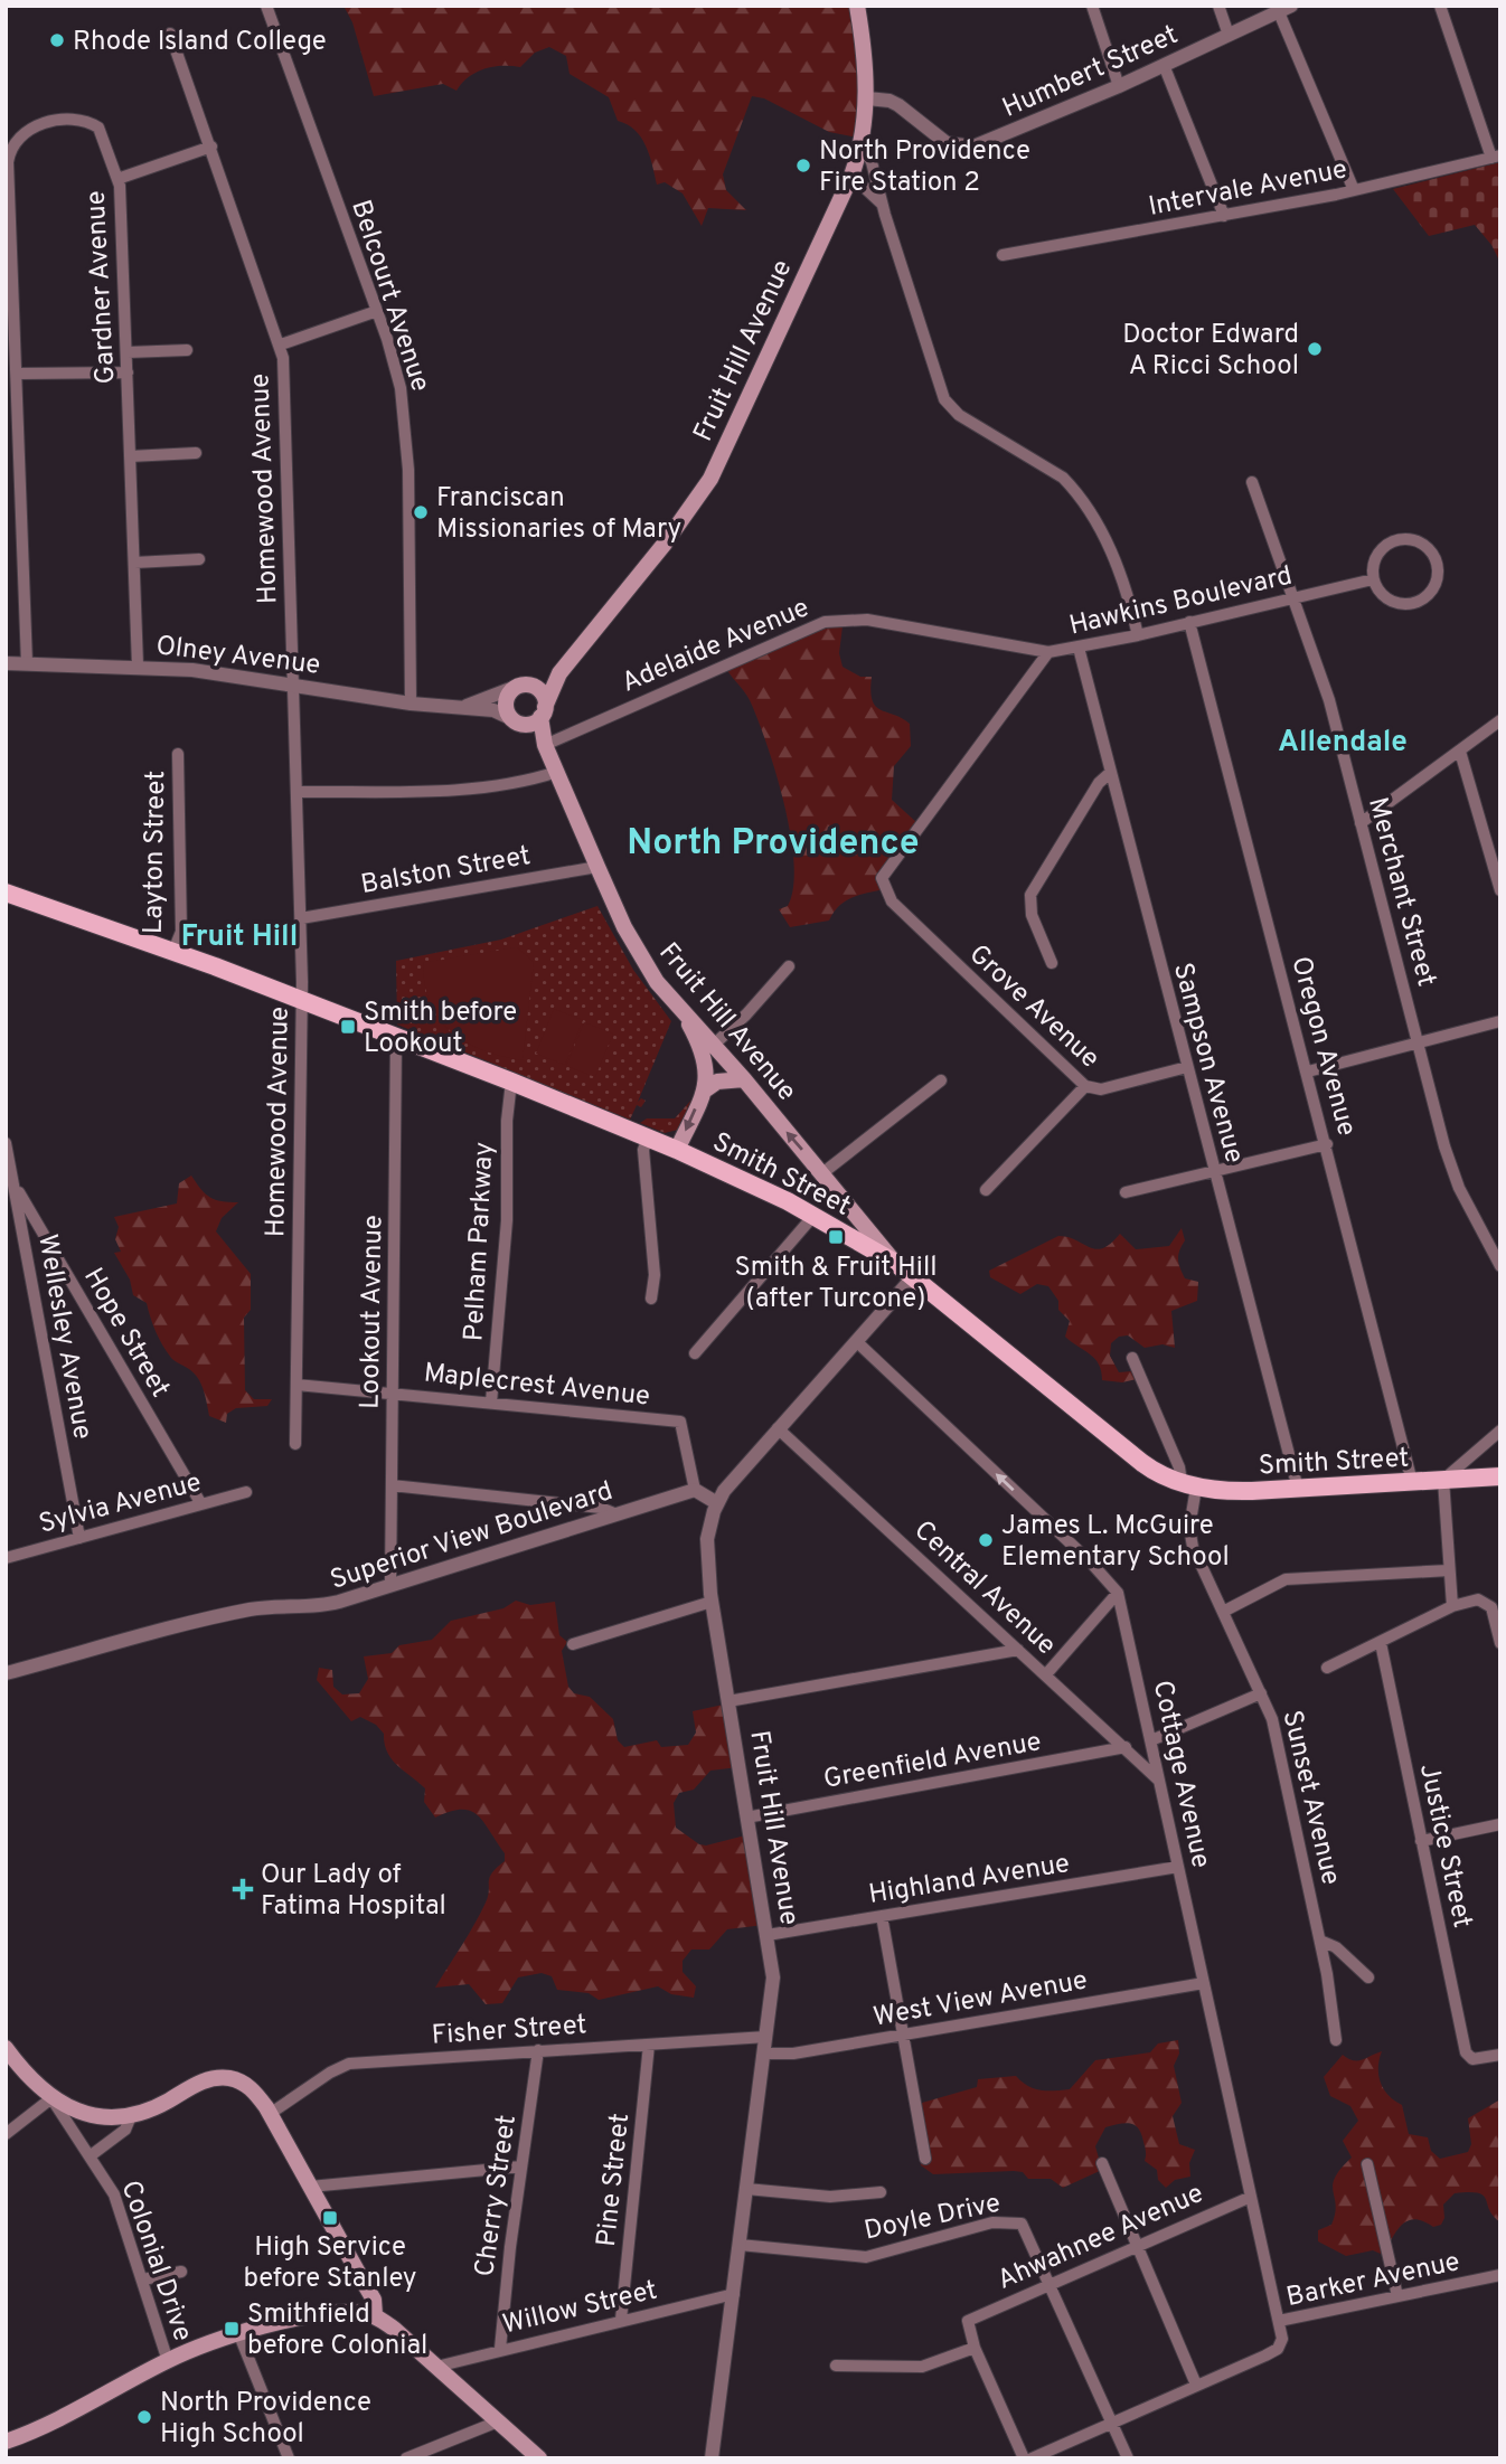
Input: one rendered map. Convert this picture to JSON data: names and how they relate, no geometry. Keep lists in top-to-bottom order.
{
  "streets": {
    "main road": ["Fruit Hill Avenue", "Smith Street"],
    "street": [
      "Humbert Street",
      "Intervale Avenue",
      "Gardner Avenue",
      "Belcourt Avenue",
      "Homewood Avenue",
      "Hawkins Boulevard",
      "Adelaide Avenue",
      "Olney Avenue",
      "Layton Street",
      "Balston Street",
      "Merchant Street",
      "Grove Avenue",
      "Oregon Avenue",
      "Sampson Avenue",
      "Pelham Parkway",
      "Lookout Avenue",
      "Hope Street",
      "Wellesley Avenue",
      "Maplecrest Avenue",
      "Sylvia Avenue",
      "Superior View Boulevard",
      "Central Avenue",
      "Greenfield Avenue",
      "Cottage Avenue",
      "Sunset Avenue",
      "Justice Street",
      "Highland Avenue",
      "West View Avenue",
      "Fisher Street",
      "Pine Street",
      "Cherry Street",
      "Doyle Drive",
      "Ahwahnee Avenue",
      "Colonial Drive",
      "Barker Avenue",
      "Willow Street"
    ]
  },
  "crossings": [
    ["Humbert Street", "Fruit Hill Avenue"],
    ["Gardner Avenue", "Olney Avenue"],
    ["Belcourt Avenue", "Olney Avenue"],
    ["Fruit Hill Avenue", "Adelaide Avenue"],
    ["Fruit Hill Avenue", "Olney Avenue"],
    ["Fruit Hill Avenue", "Balston Street"],
    ["Fruit Hill Avenue", "Smith Street"],
    ["Fruit Hill Avenue", "Central Avenue"],
    ["Fruit Hill Avenue", "Greenfield Avenue"],
    ["Fruit Hill Avenue", "Cottage Avenue"],
    ["Fruit Hill Avenue", "Highland Avenue"],
    ["Fruit Hill Avenue", "West View Avenue"],
    ["Fruit Hill Avenue", "Fisher Street"],
    ["Fruit Hill Avenue", "Doyle Drive"],
    ["Fruit Hill Avenue", "Willow Street"],
    ["Homewood Avenue", "Olney Avenue"],
    ["Homewood Avenue", "Balston Street"],
    ["Homewood Avenue", "Smith Street"],
    ["Homewood Avenue", "Maplecrest Avenue"],
    ["Hawkins Boulevard", "Adelaide Avenue"],
    ["Hawkins Boulevard", "Merchant Street"],
    ["Hawkins Boulevard", "Grove Avenue"],
    ["Hawkins Boulevard", "Oregon Avenue"],
    ["Hawkins Boulevard", "Sampson Avenue"],
    ["Layton Street", "Smith Street"],
    ["Grove Avenue", "Sampson Avenue"],
    ["Oregon Avenue", "Smith Street"],
    ["Sampson Avenue", "Smith Street"],
    ["Smith Street", "Pelham Parkway"],
    ["Smith Street", "Lookout Avenue"],
    ["Smith Street", "Sunset Avenue"],
    ["Pelham Parkway", "Maplecrest Avenue"],
    ["Lookout Avenue", "Maplecrest Avenue"],
    ["Lookout Avenue", "Superior View Boulevard"],
    ["Hope Street", "Wellesley Avenue"],
    ["Hope Street", "Sylvia Avenue"],
    ["Wellesley Avenue", "Sylvia Avenue"],
    ["Maplecrest Avenue", "Superior View Boulevard"],
    ["Central Avenue", "Greenfield Avenue"],
    ["Central Avenue", "Cottage Avenue"],
    ["Cottage Avenue", "Highland Avenue"],
    ["Cottage Avenue", "West View Avenue"],
    ["Cottage Avenue", "Ahwahnee Avenue"],
    ["Cottage Avenue", "Barker Avenue"],
    ["Fisher Street", "Pine Street"],
    ["Fisher Street", "Cherry Street"],
    ["Pine Street", "Willow Street"],
    ["Cherry Street", "Willow Street"],
    ["Doyle Drive", "Ahwahnee Avenue"]
  ],
  "districts": ["Allendale", "North Providence", "Fruit Hill"],
  "places": {
    "other": [
      "Rhode Island College",
      "North Providence Fire Station 2",
      "Doctor Edward A Ricci School",
      "Franciscan Missionaries of Mary",
      "James L. McGuire Elementary School",
      "North Providence High School"
    ],
    "transit": [
      "Smith before Lookout",
      "Smith & Fruit Hill (after Turcone)",
      "High Service before Stanley",
      "Smithfield before Colonial"
    ],
    "health": ["Our Lady of Fatima Hospital"]
  }
}
